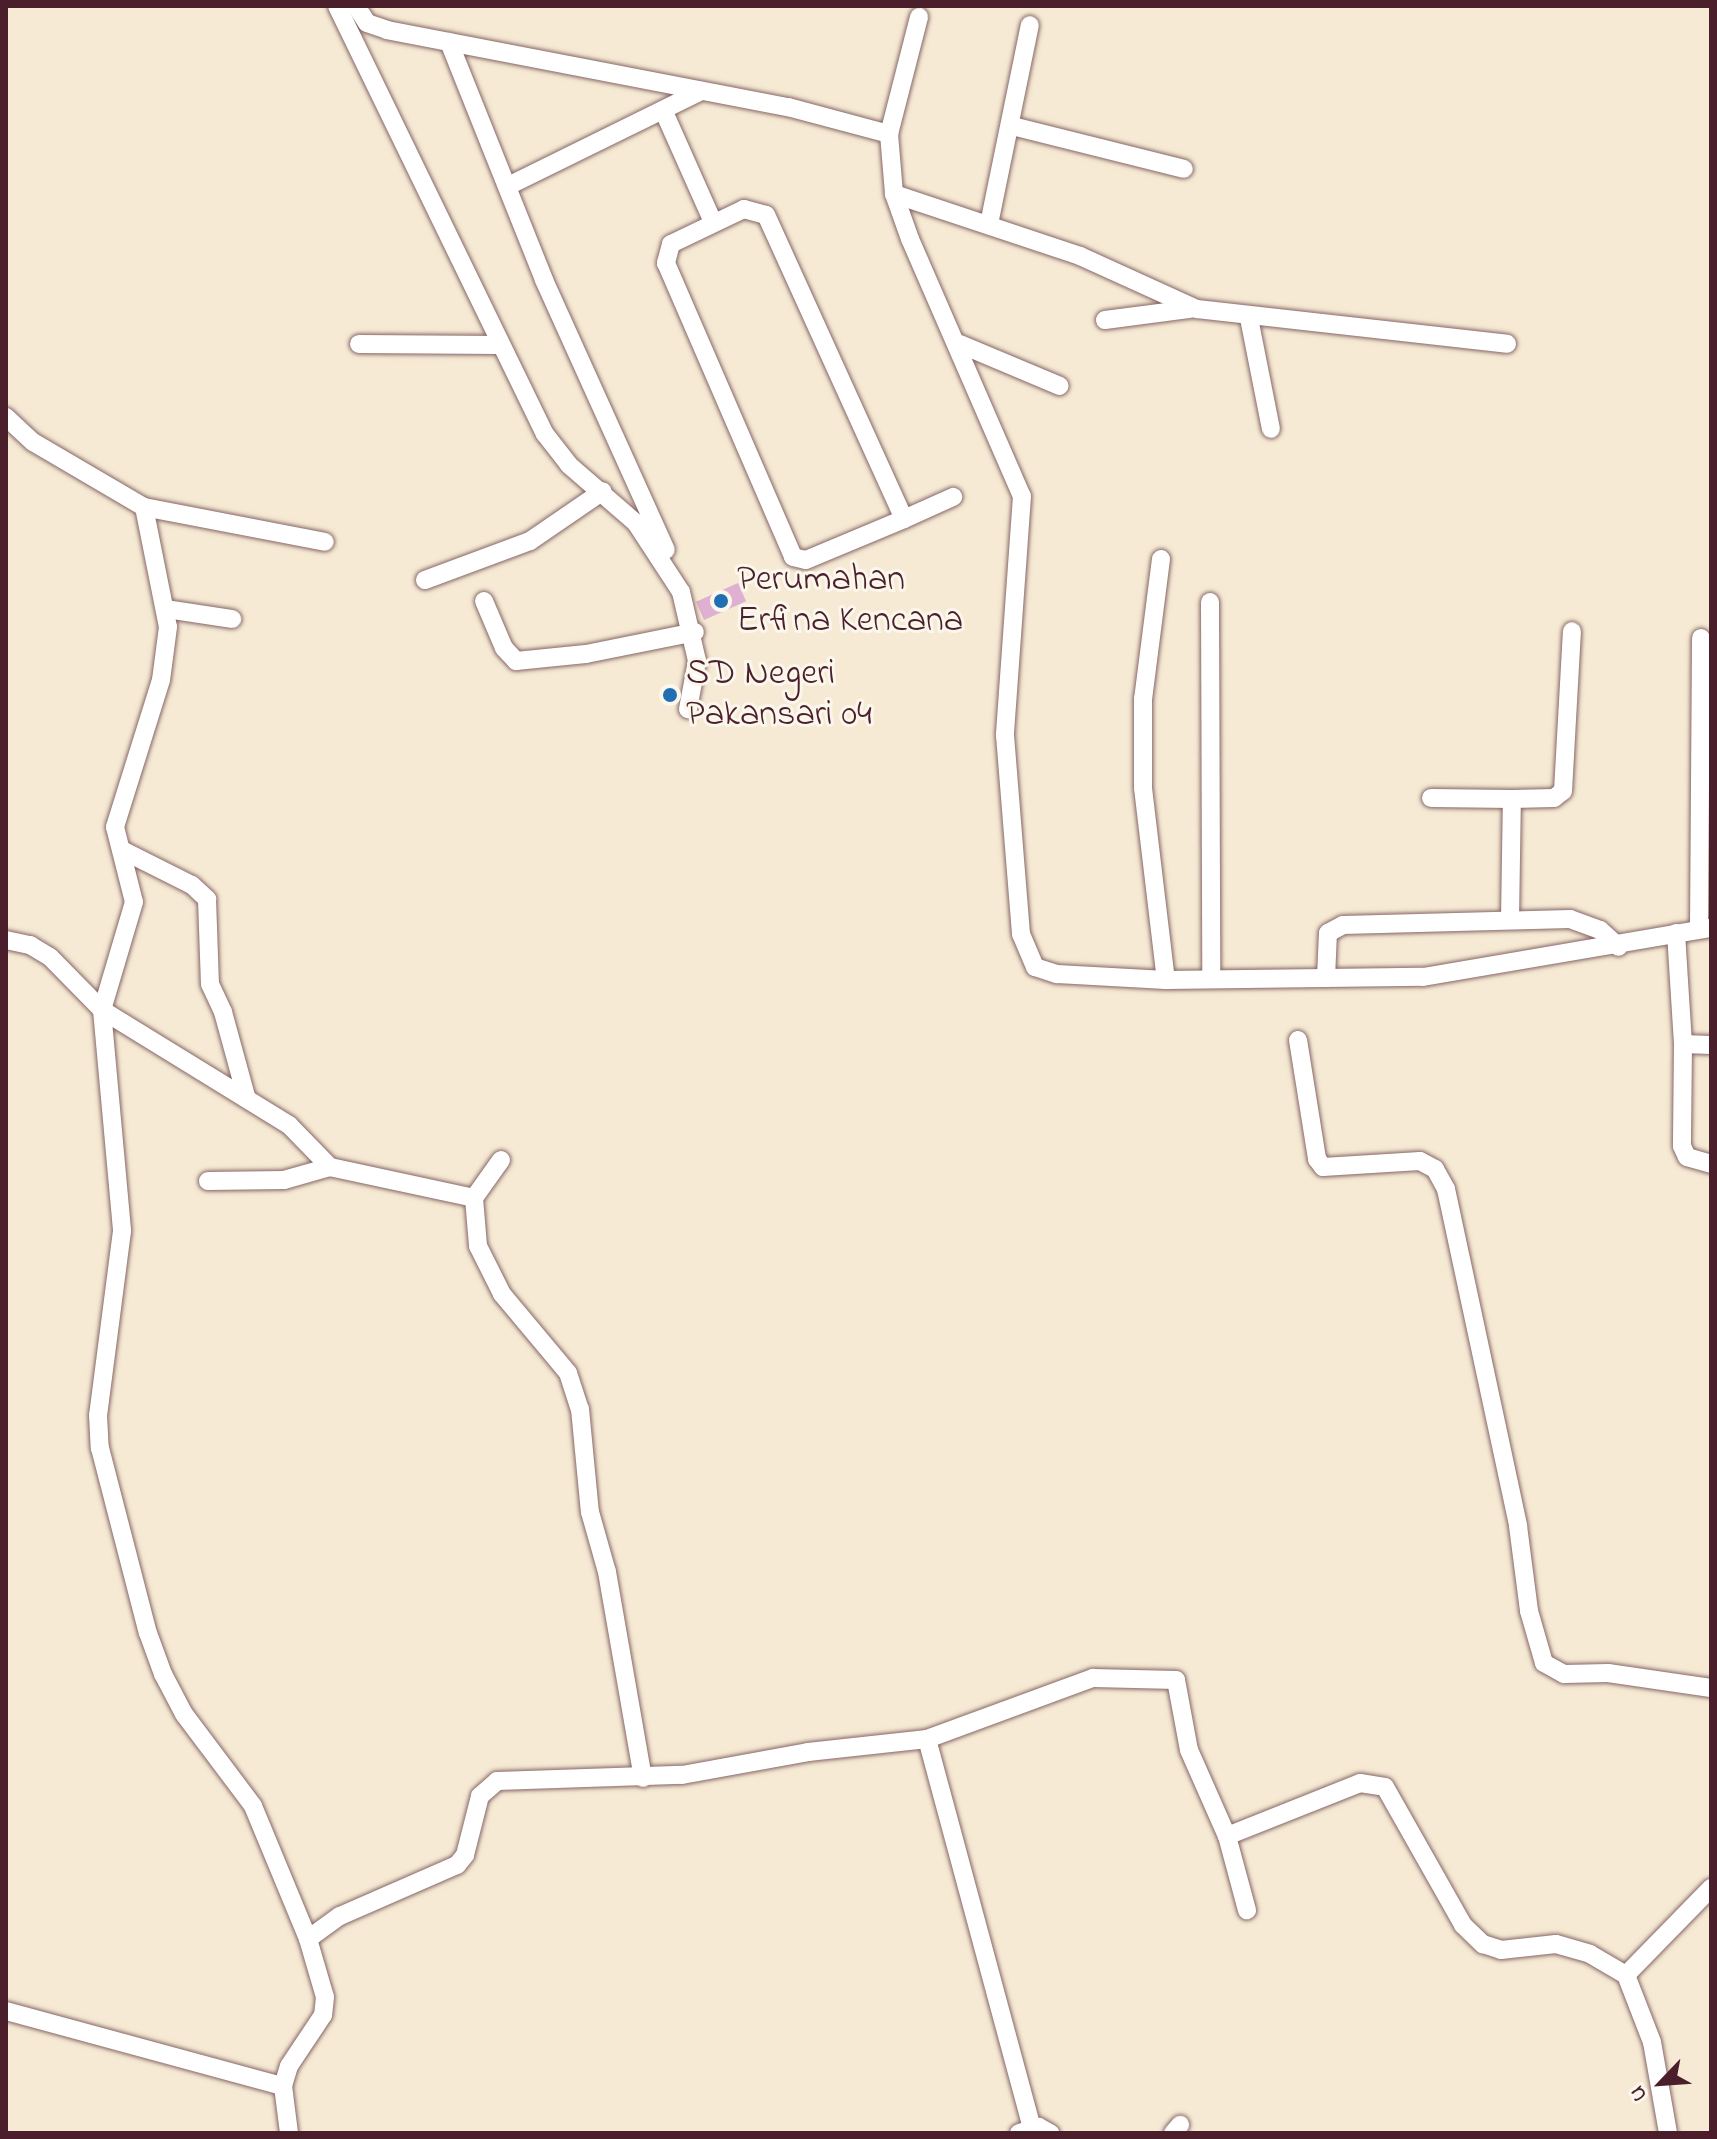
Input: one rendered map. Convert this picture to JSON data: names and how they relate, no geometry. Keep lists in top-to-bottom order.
{
  "places": ["Perumahan Erfina Kencana", "SD Negeri Pakansari 04"],
  "north": "bottom left"
}
